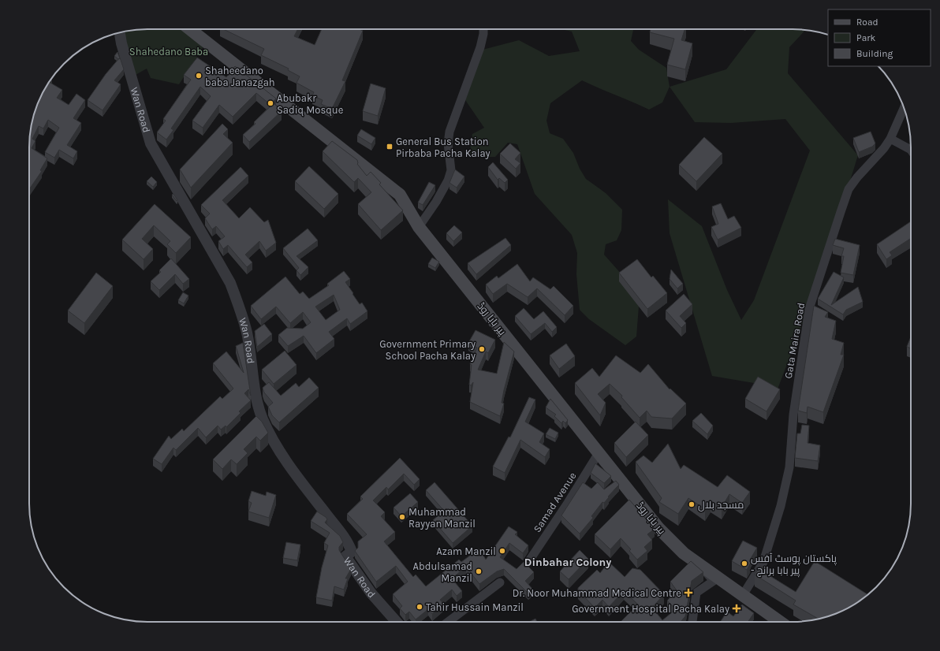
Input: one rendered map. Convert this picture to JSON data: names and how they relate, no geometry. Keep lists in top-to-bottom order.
{
  "streets": {
    "main road": ["پیر بابا روڈ"],
    "street": ["Wan Road", "Gata Maira Road", "Samad Avenue"]
  },
  "crossings": [
    ["پیر بابا روڈ", "Gata Maira Road"],
    ["پیر بابا روڈ", "Samad Avenue"]
  ],
  "districts": ["Dinbahar Colony"],
  "parks": ["Shahedano Baba"],
  "places": {
    "other": [
      "Shaheedano baba Janazgah",
      "Abubakr Sadiq Mosque",
      "Government Primary School Pacha Kalay",
      "مسجد بلال",
      "Muhammad Rayyan Manzil",
      "Azam Manzil",
      "پاکستان پوسٹ آفس - پیر بابا برانچ",
      "Abdulsamad Manzil",
      "Tahir Hussain Manzil"
    ],
    "transit": ["General Bus Station Pirbaba Pacha Kalay"],
    "health": ["Dr. Noor Muhammad Medical Centre", "Government Hospital Pacha Kalay"]
  },
  "legend": ["Road", "Park", "Building"]
}
